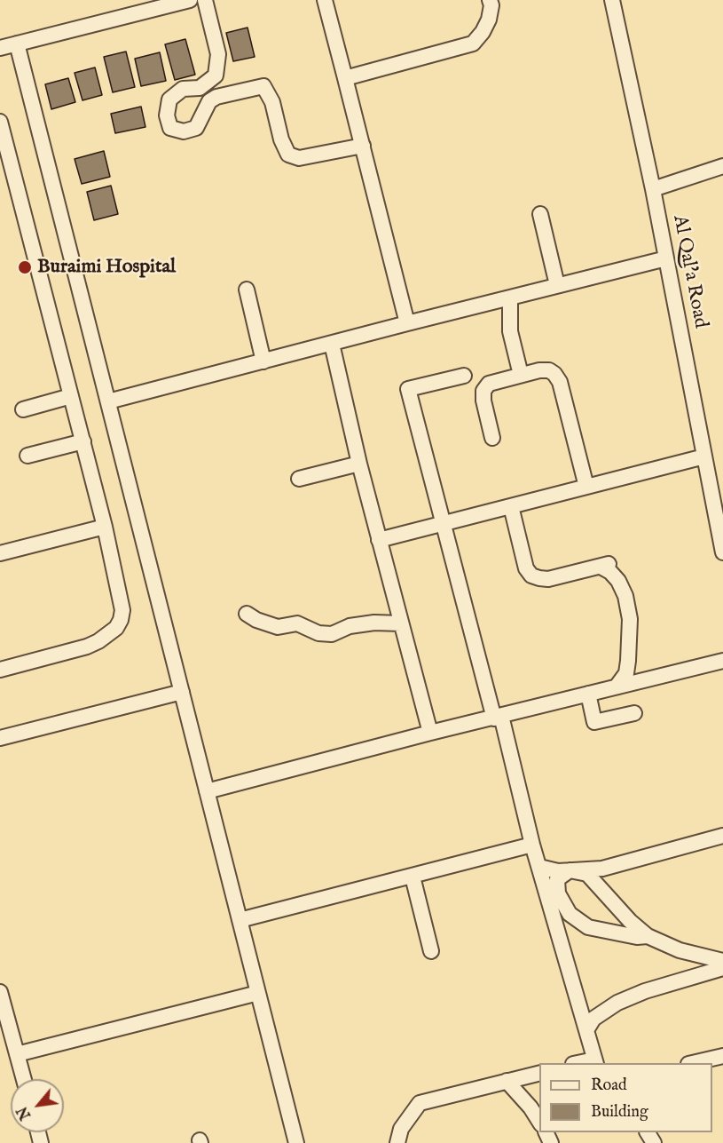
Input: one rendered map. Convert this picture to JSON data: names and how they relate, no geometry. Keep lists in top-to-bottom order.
{
  "streets": {
    "street": ["Al Qal'a Road"]
  },
  "places": ["Buraimi Hospital"],
  "legend": ["Road", "Building"],
  "north": "bottom left"
}
